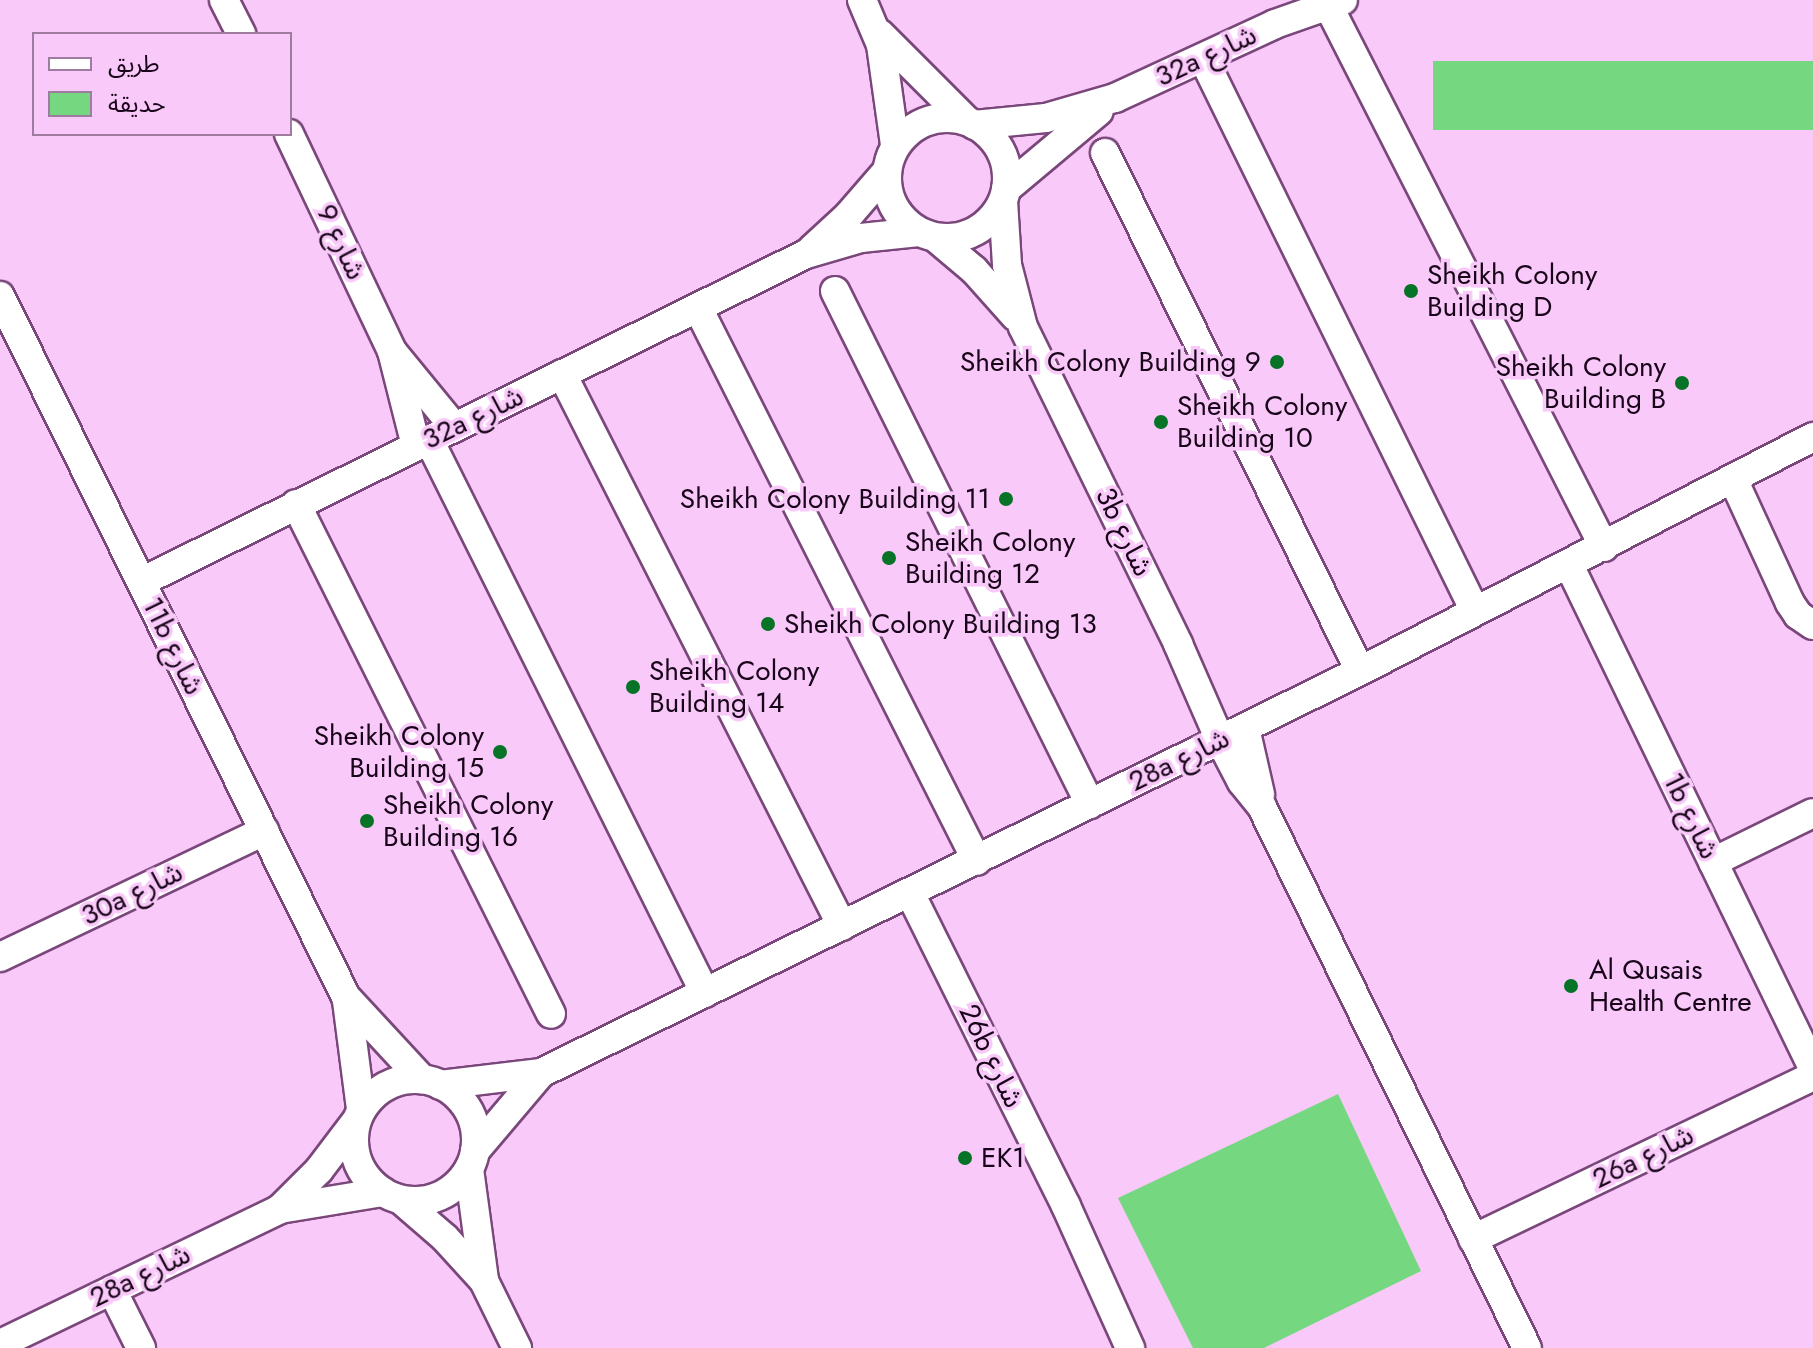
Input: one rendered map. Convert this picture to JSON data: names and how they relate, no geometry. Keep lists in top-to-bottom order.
{
  "streets": {
    "street": [
      "32a شارع",
      "شارع 9",
      "3b شارع",
      "11b شارع",
      "28a شارع",
      "1b شارع",
      "30a شارع",
      "26b شارع",
      "26a شارع"
    ]
  },
  "crossings": [
    ["32a شارع", "شارع 9"],
    ["32a شارع", "3b شارع"],
    ["32a شارع", "11b شارع"],
    ["شارع 9", "28a شارع"],
    ["3b شارع", "28a شارع"],
    ["3b شارع", "26a شارع"],
    ["11b شارع", "28a شارع"],
    ["11b شارع", "30a شارع"],
    ["28a شارع", "1b شارع"],
    ["28a شارع", "26b شارع"]
  ],
  "places": [
    "Sheikh Colony Building D",
    "Sheikh Colony Building 9",
    "Sheikh Colony Building B",
    "Sheikh Colony Building 10",
    "Sheikh Colony Building 11",
    "Sheikh Colony Building 12",
    "Sheikh Colony Building 13",
    "Sheikh Colony Building 14",
    "Sheikh Colony Building 15",
    "Sheikh Colony Building 16",
    "Al Qusais Health Centre",
    "EK1"
  ],
  "legend": ["طريق", "حديقة"]
}
